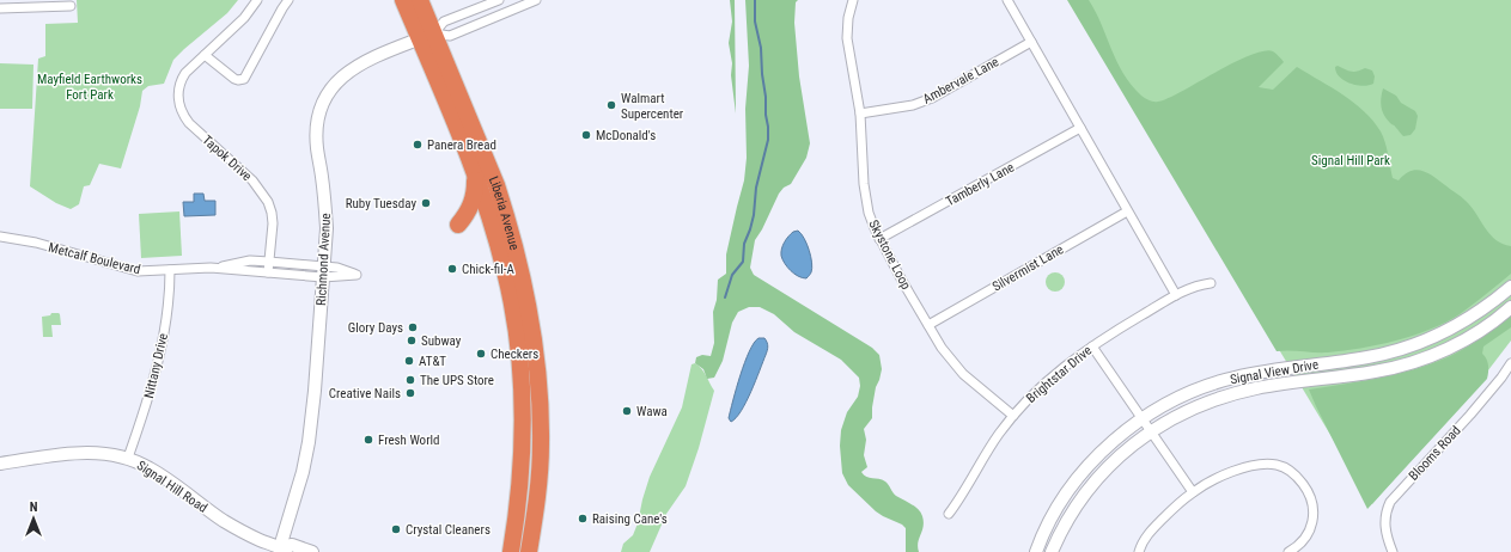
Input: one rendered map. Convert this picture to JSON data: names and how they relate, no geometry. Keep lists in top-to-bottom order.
{
  "streets": {
    "highway": ["Liberia Avenue"],
    "main road": ["Richmond Avenue", "Signal View Drive", "Signal Hill Road"],
    "street": [
      "Ambervale Lane",
      "Tapok Drive",
      "Tamberly Lane",
      "Skystone Loop",
      "Metcalf Boulevard",
      "Silvermist Lane",
      "Nittany Drive",
      "Brightstar Drive",
      "Blooms Road"
    ]
  },
  "crossings": [
    ["Ambervale Lane", "Skystone Loop"],
    ["Tapok Drive", "Metcalf Boulevard"],
    ["Tamberly Lane", "Skystone Loop"],
    ["Liberia Avenue", "Richmond Avenue"],
    ["Skystone Loop", "Silvermist Lane"],
    ["Skystone Loop", "Brightstar Drive"],
    ["Metcalf Boulevard", "Richmond Avenue"],
    ["Metcalf Boulevard", "Nittany Drive"],
    ["Richmond Avenue", "Signal Hill Road"],
    ["Nittany Drive", "Signal Hill Road"]
  ],
  "parks": ["Mayfield Earthworks Fort Park", "Signal Hill Park"],
  "places": [
    "Walmart Supercenter",
    "McDonald's",
    "Panera Bread",
    "Ruby Tuesday",
    "Chick-fil-A",
    "Glory Days",
    "Subway",
    "Checkers",
    "AT&T",
    "The UPS Store",
    "Creative Nails",
    "Wawa",
    "Fresh World",
    "Raising Cane's",
    "Crystal Cleaners"
  ],
  "north": "top"
}
